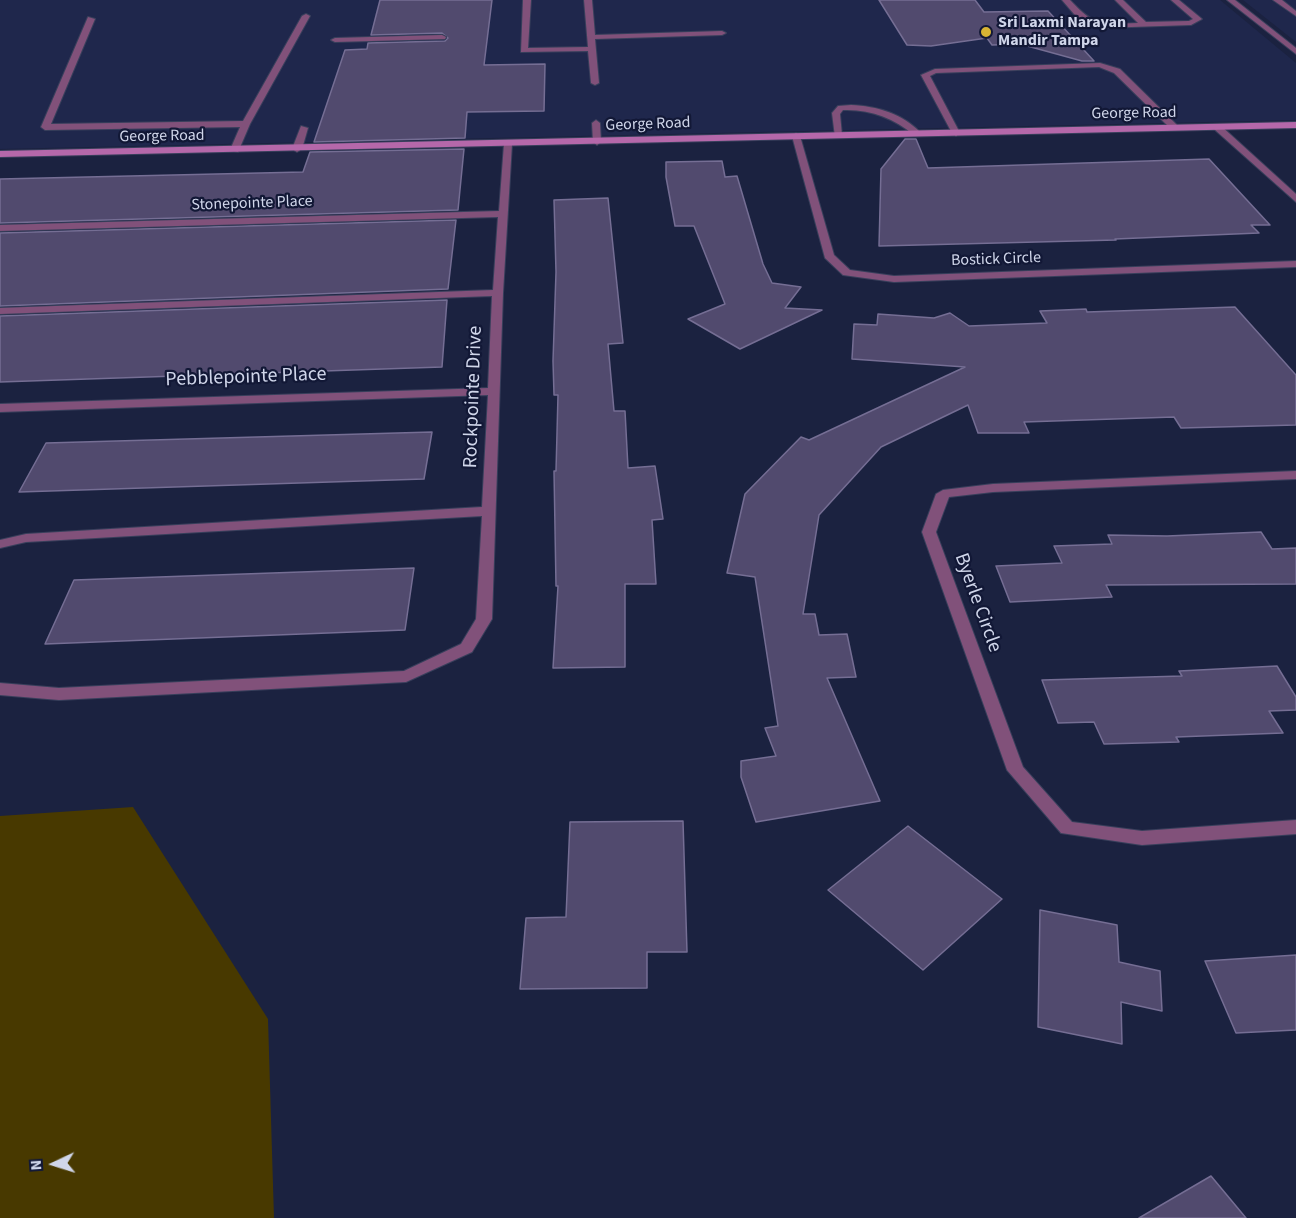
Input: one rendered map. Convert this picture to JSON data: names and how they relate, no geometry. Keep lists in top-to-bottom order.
{
  "streets": {
    "street": [
      "George Road",
      "Stonepointe Place",
      "Bostick Circle",
      "Pebblepointe Place",
      "Rockpointe Drive",
      "Byerle Circle"
    ]
  },
  "crossings": [
    ["George Road", "Bostick Circle"],
    ["George Road", "Rockpointe Drive"],
    ["Stonepointe Place", "Rockpointe Drive"],
    ["Pebblepointe Place", "Rockpointe Drive"]
  ],
  "places": ["Sri Laxmi Narayan Mandir Tampa"],
  "north": "left"
}
